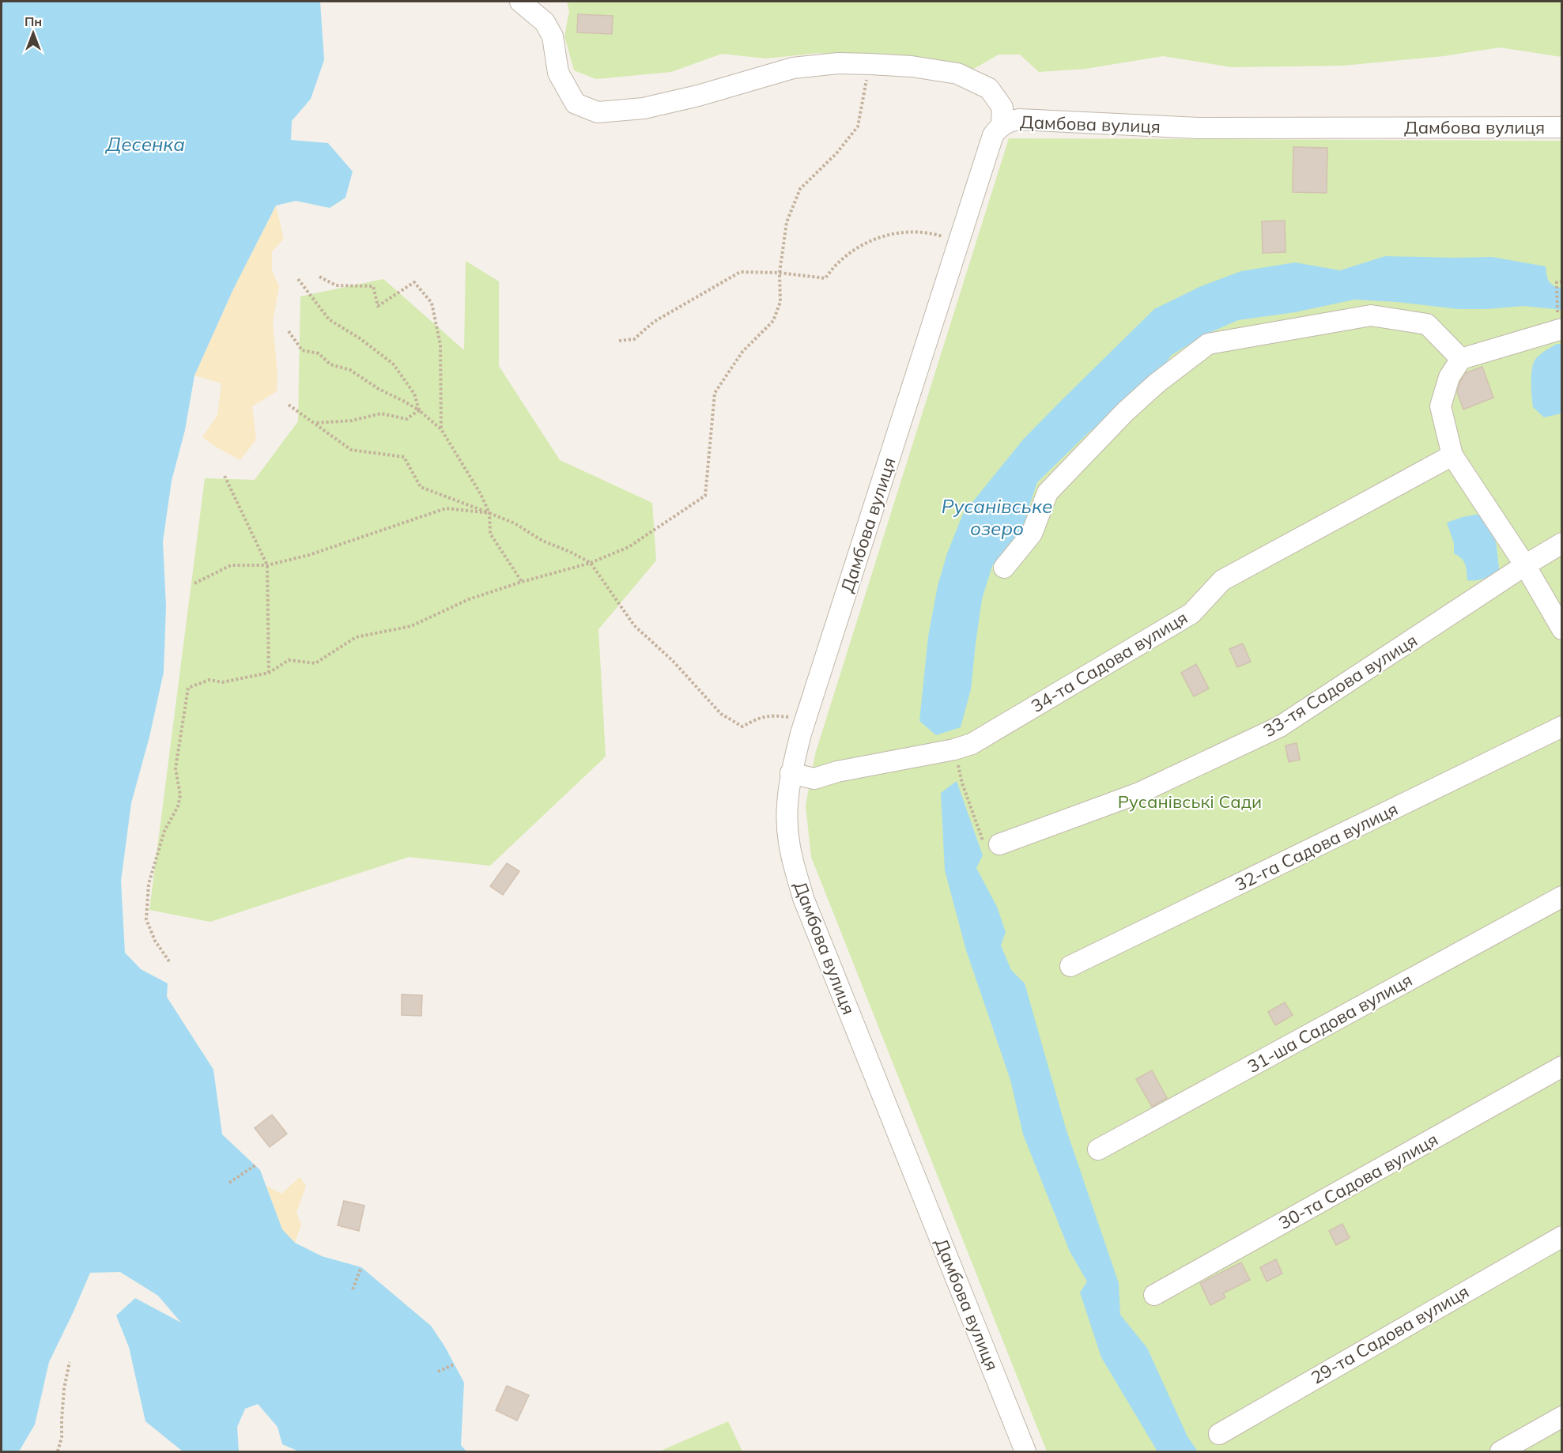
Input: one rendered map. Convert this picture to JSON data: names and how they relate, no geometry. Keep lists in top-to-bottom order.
{
  "streets": {
    "street": [
      "Дамбова вулиця",
      "34-та Садова вулиця",
      "33-тя Садова вулиця",
      "32-га Садова вулиця",
      "31-ша Садова вулиця",
      "30-та Садова вулиця",
      "29-та Садова вулиця"
    ]
  },
  "crossings": [
    ["Дамбова вулиця", "34-та Садова вулиця"]
  ],
  "water": ["Десенка", "Русанівське озеро"],
  "parks": ["Русанівські Сади"],
  "north": "top"
}
